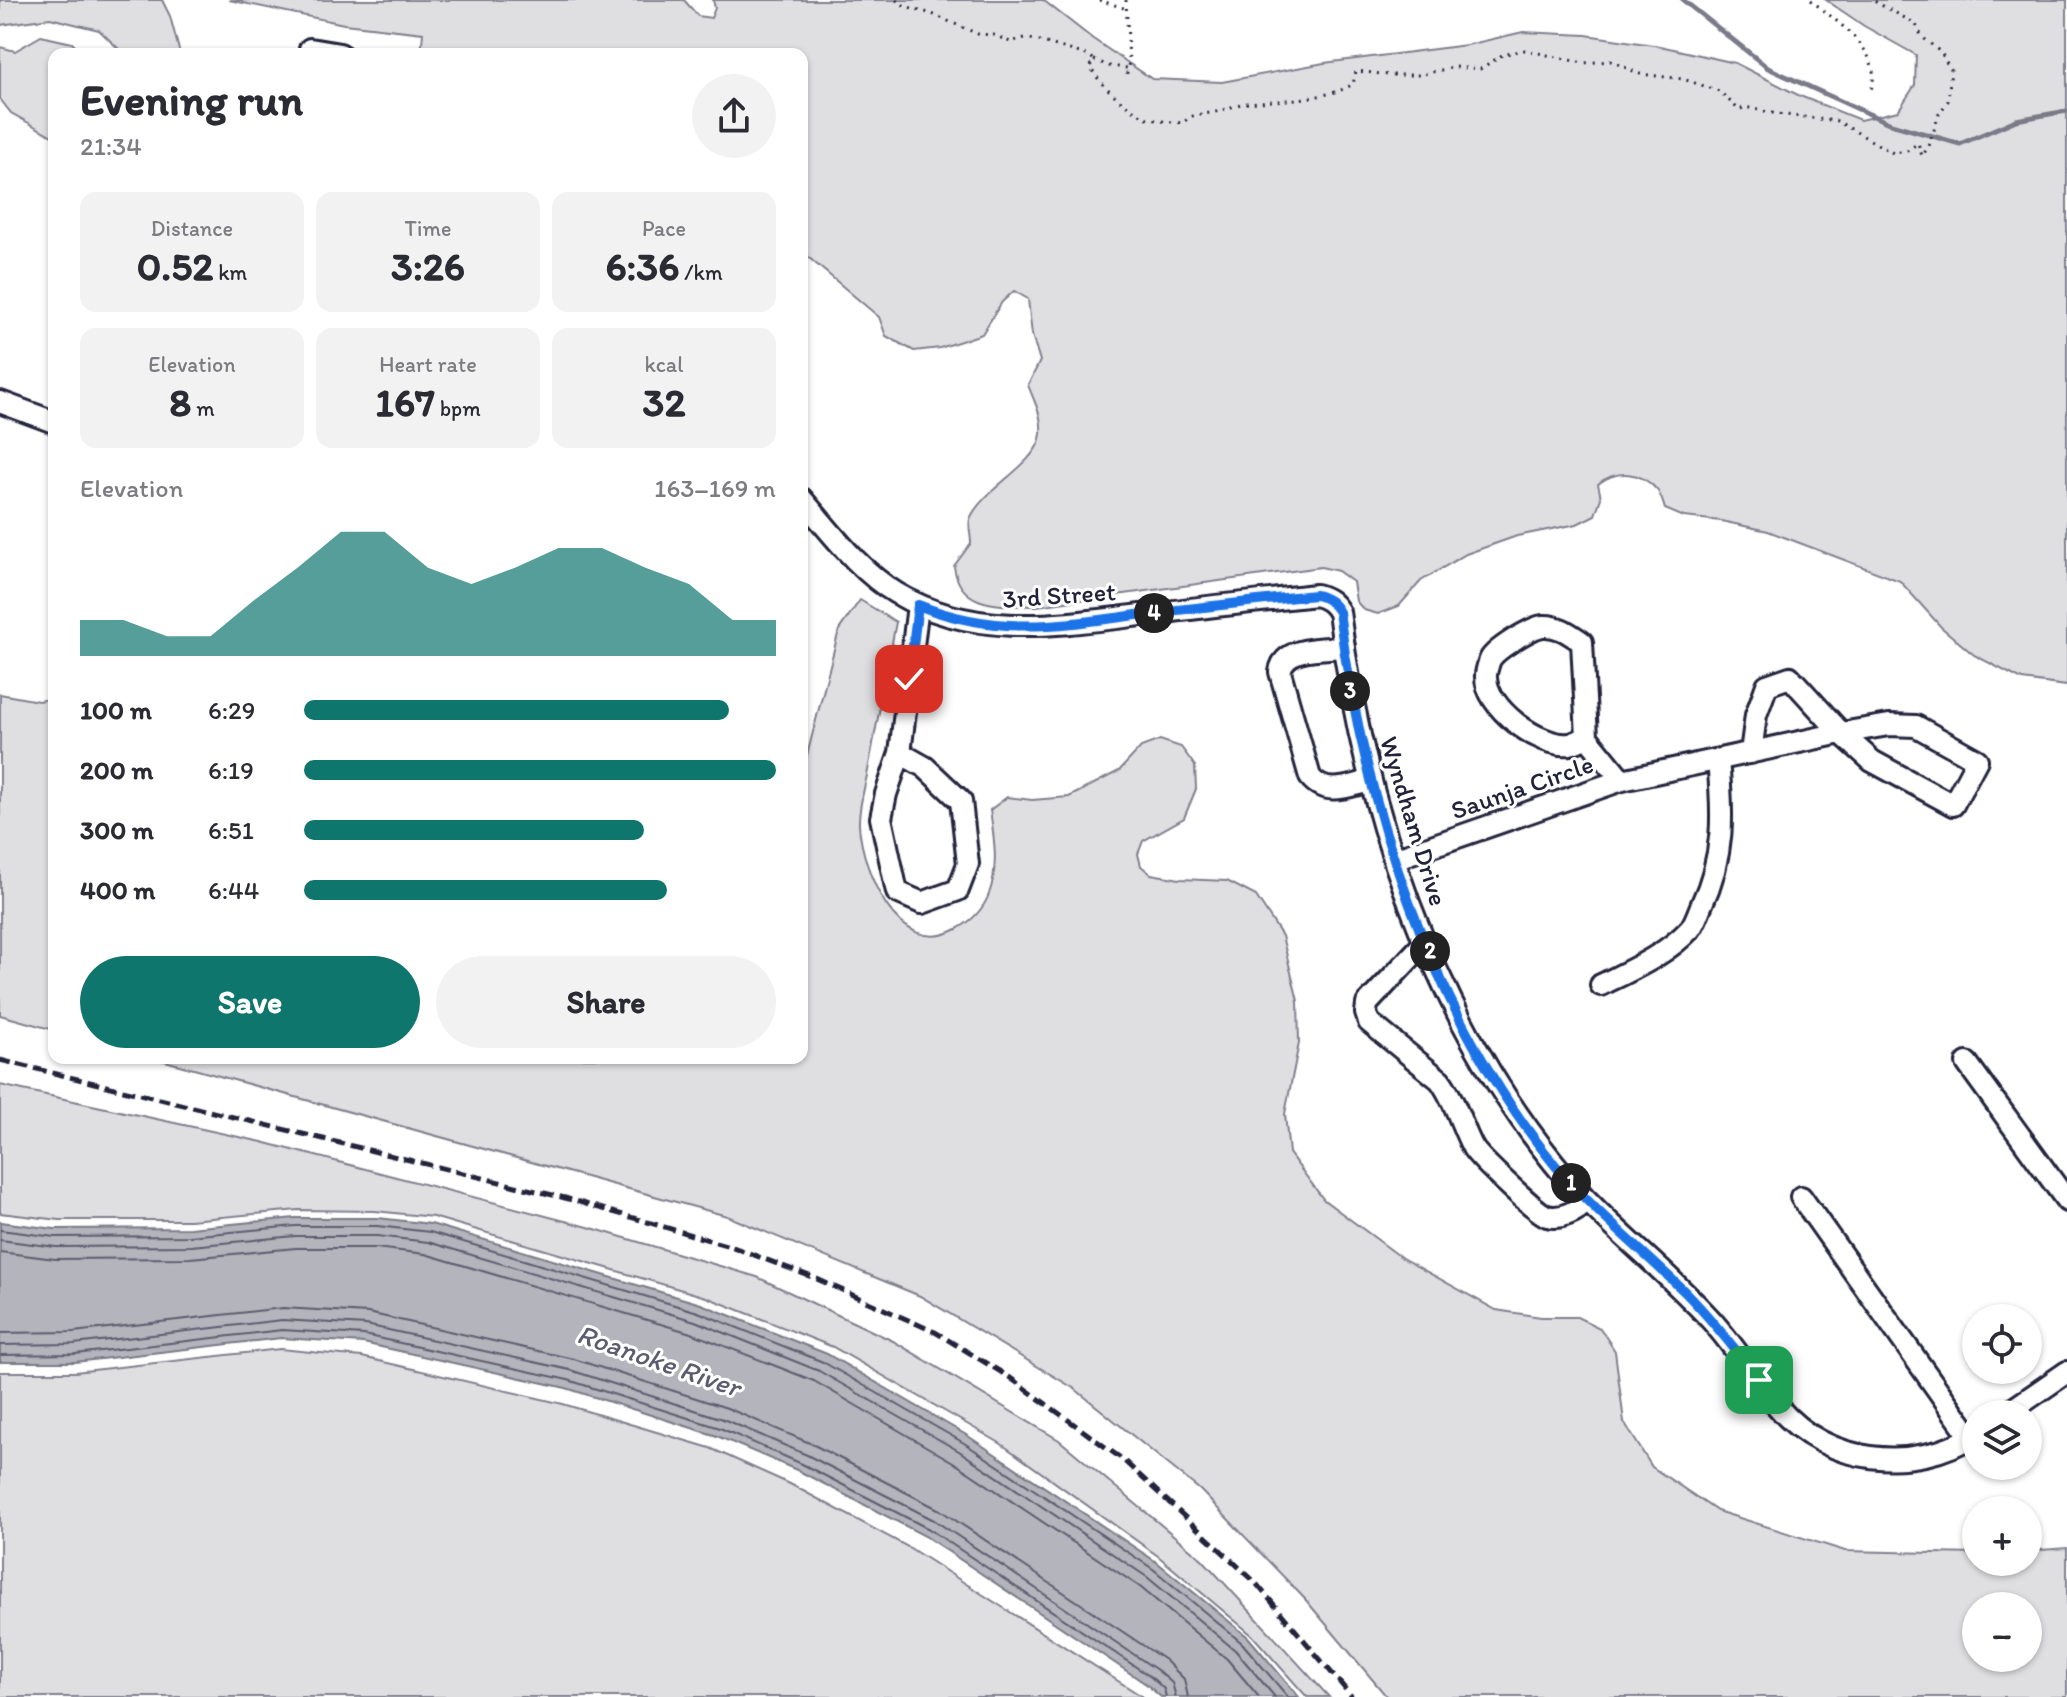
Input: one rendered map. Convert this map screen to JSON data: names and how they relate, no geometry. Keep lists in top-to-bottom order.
{
  "streets": {
    "street": ["3rd Street", "Saunja Circle", "Wyndham Drive"]
  },
  "crossings": [
    ["3rd Street", "Wyndham Drive"],
    ["Saunja Circle", "Wyndham Drive"]
  ],
  "water": ["Roanoke River"],
  "page": {
    "heading": ["Evening run", "21:34"],
    "stats": [
      ["Distance", "0.52 km"],
      ["Time", "3:26"],
      ["Pace", "6:36 /km"],
      ["Elevation", "8 m"],
      ["Heart rate", "167 bpm"],
      ["kcal", "32"]
    ],
    "chart": ["Elevation", "163–169 m"],
    "pins": [
      "4",
      "3",
      "2",
      "1"
    ],
    "list": [
      {
        "name": "100 m",
        "note": "6:29"
      },
      {
        "name": "200 m",
        "note": "6:19"
      },
      {
        "name": "300 m",
        "note": "6:51"
      },
      {
        "name": "400 m",
        "note": "6:44"
      }
    ],
    "buttons": ["Save", "Share"],
    "map_buttons": ["+", "−"]
  }
}
